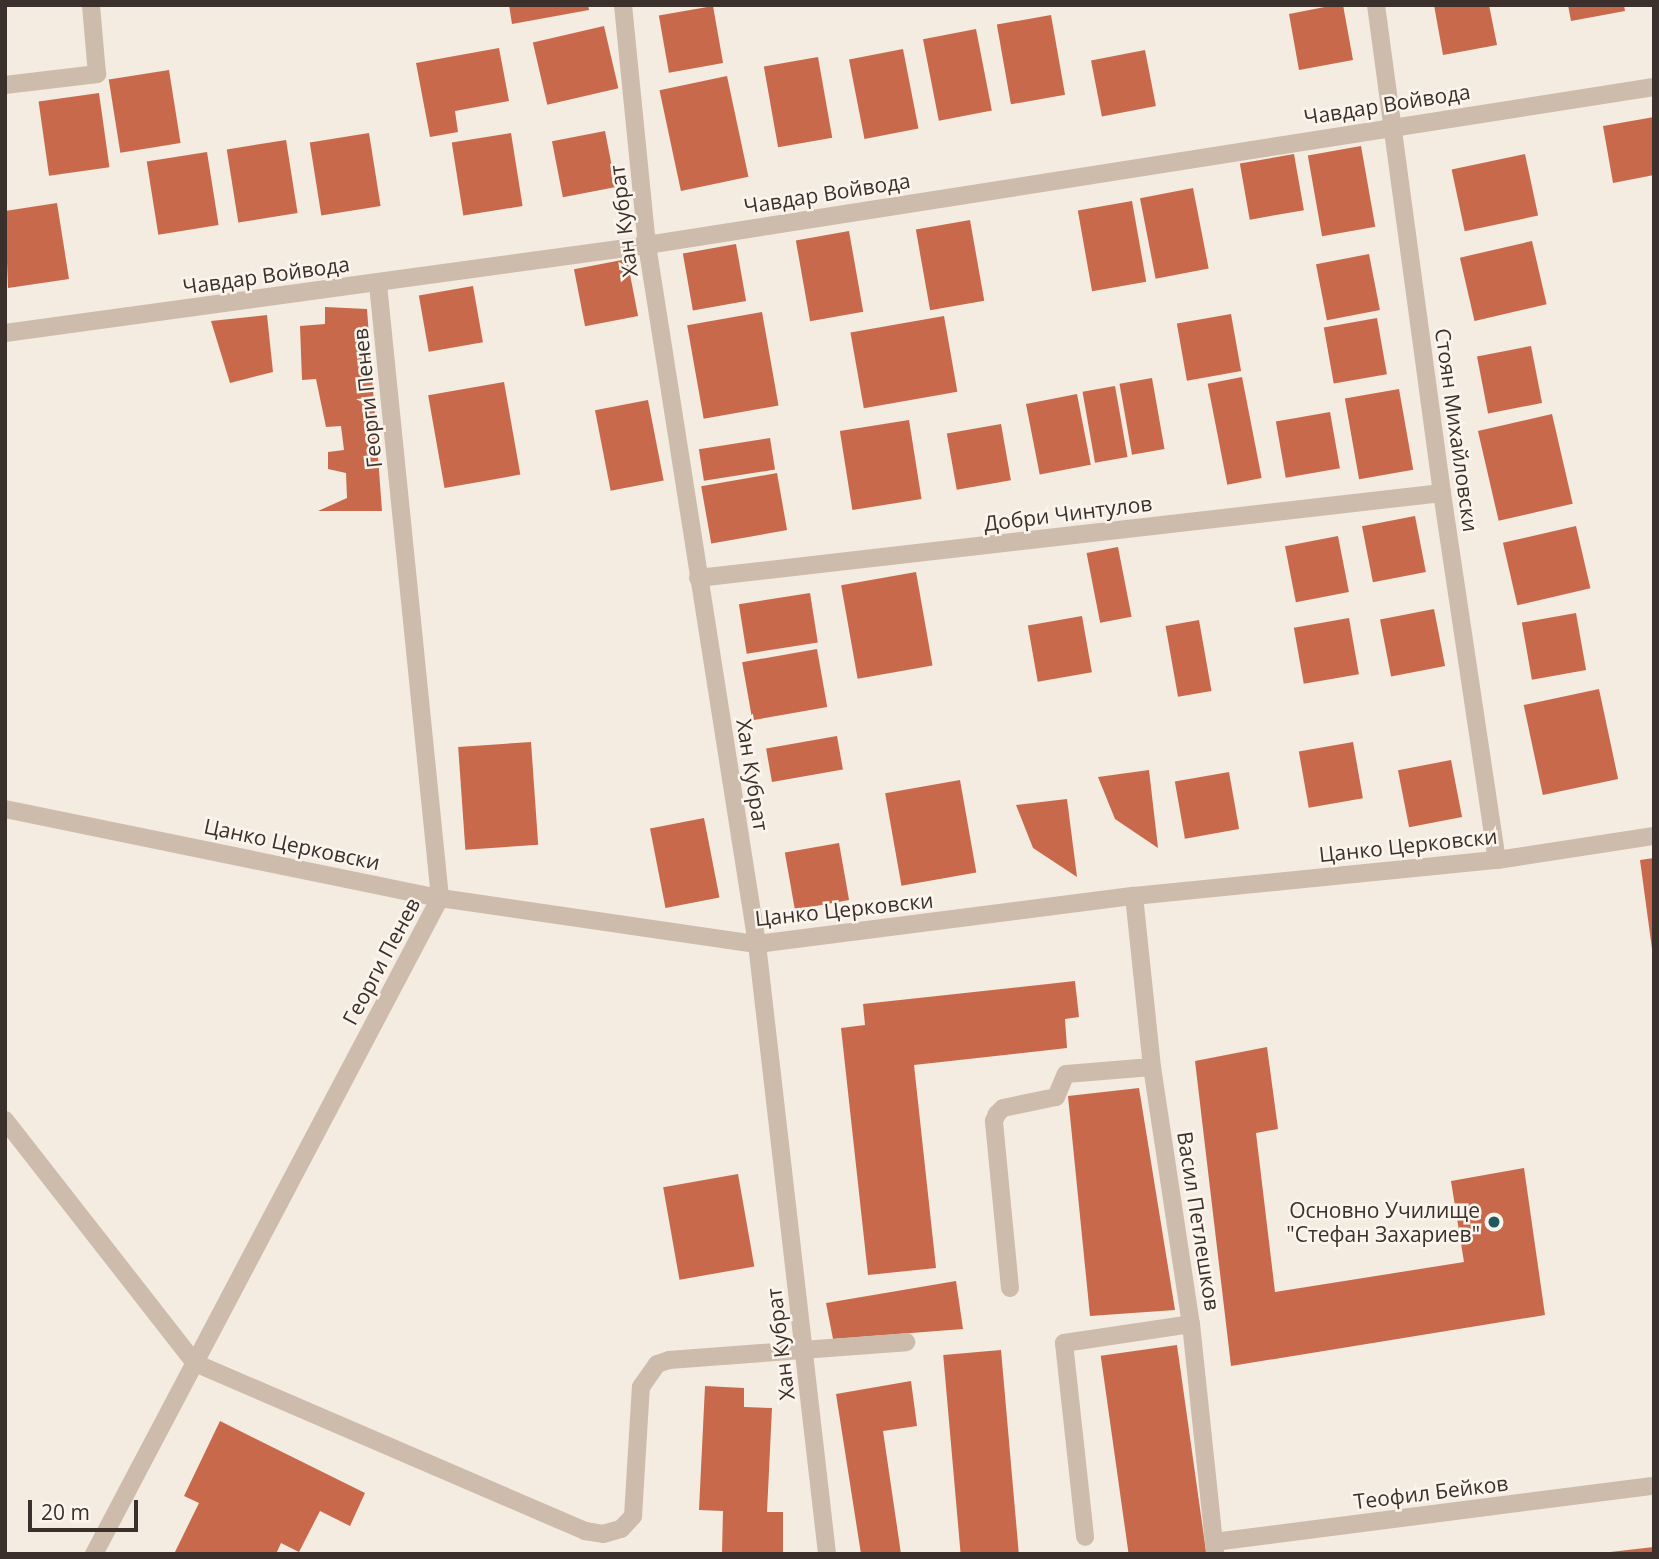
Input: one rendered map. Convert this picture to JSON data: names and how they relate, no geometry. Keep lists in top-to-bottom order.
{
  "streets": {
    "street": [
      "Чавдар Войвода",
      "Хан Кубрат",
      "Георги Пенев",
      "Стоян Михайловски",
      "Добри Чинтулов",
      "Цанко Церковски",
      "Васил Петлешков",
      "Теофил Бейков"
    ]
  },
  "crossings": [
    ["Чавдар Войвода", "Хан Кубрат"],
    ["Чавдар Войвода", "Георги Пенев"],
    ["Чавдар Войвода", "Стоян Михайловски"],
    ["Хан Кубрат", "Добри Чинтулов"],
    ["Хан Кубрат", "Цанко Церковски"],
    ["Георги Пенев", "Цанко Церковски"],
    ["Стоян Михайловски", "Добри Чинтулов"],
    ["Стоян Михайловски", "Цанко Церковски"],
    ["Цанко Церковски", "Васил Петлешков"],
    ["Васил Петлешков", "Теофил Бейков"]
  ],
  "places": ["Основно Училище \"Стефан Захариев\""],
  "scale_bar": "20 m"
}
